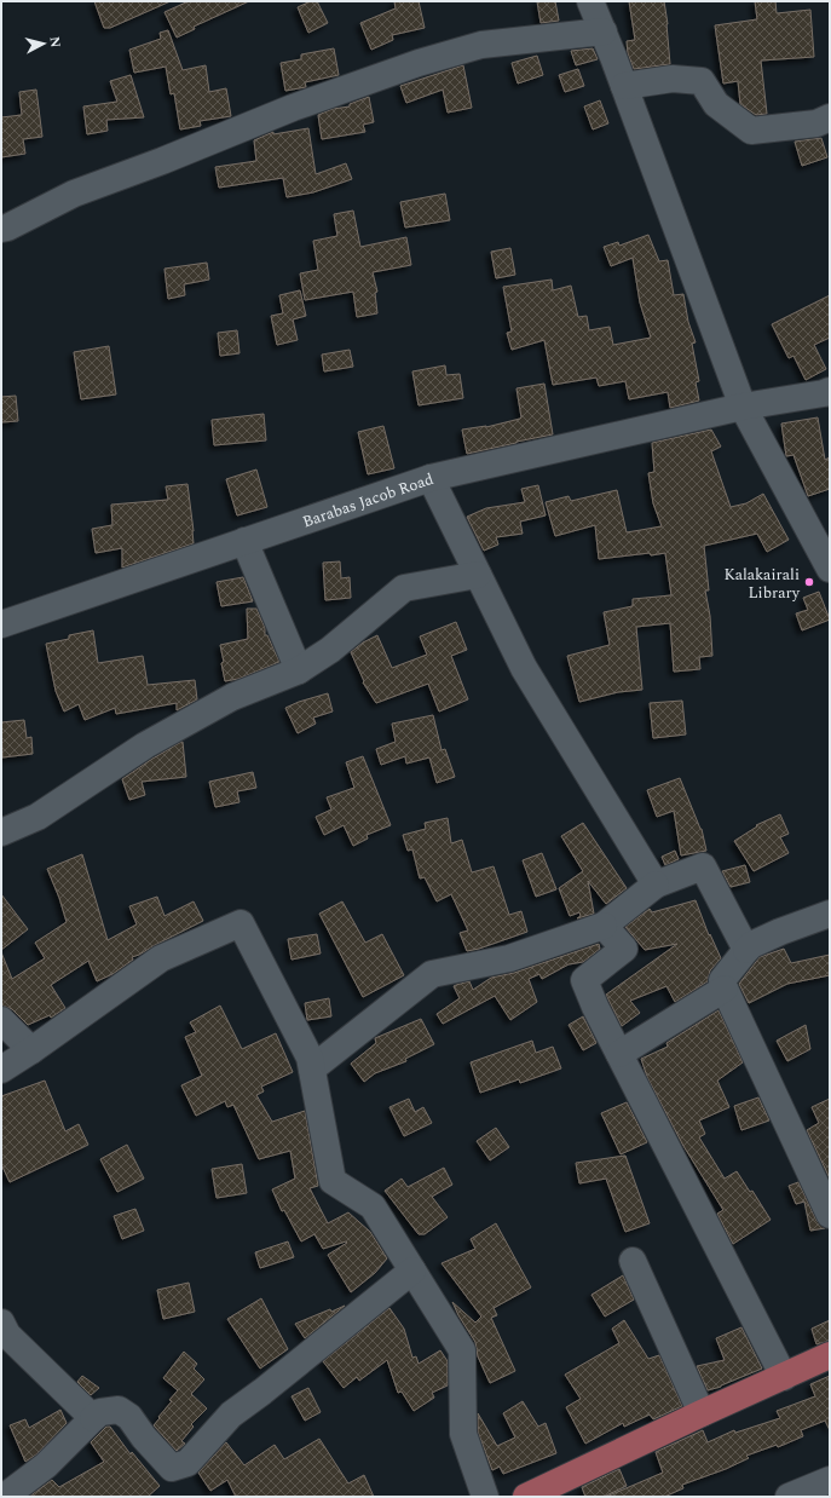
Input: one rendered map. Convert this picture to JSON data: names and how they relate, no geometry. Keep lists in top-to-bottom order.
{
  "streets": {
    "street": ["Barabas Jacob Road"]
  },
  "places": ["Kalakairali Library"],
  "north": "right"
}
